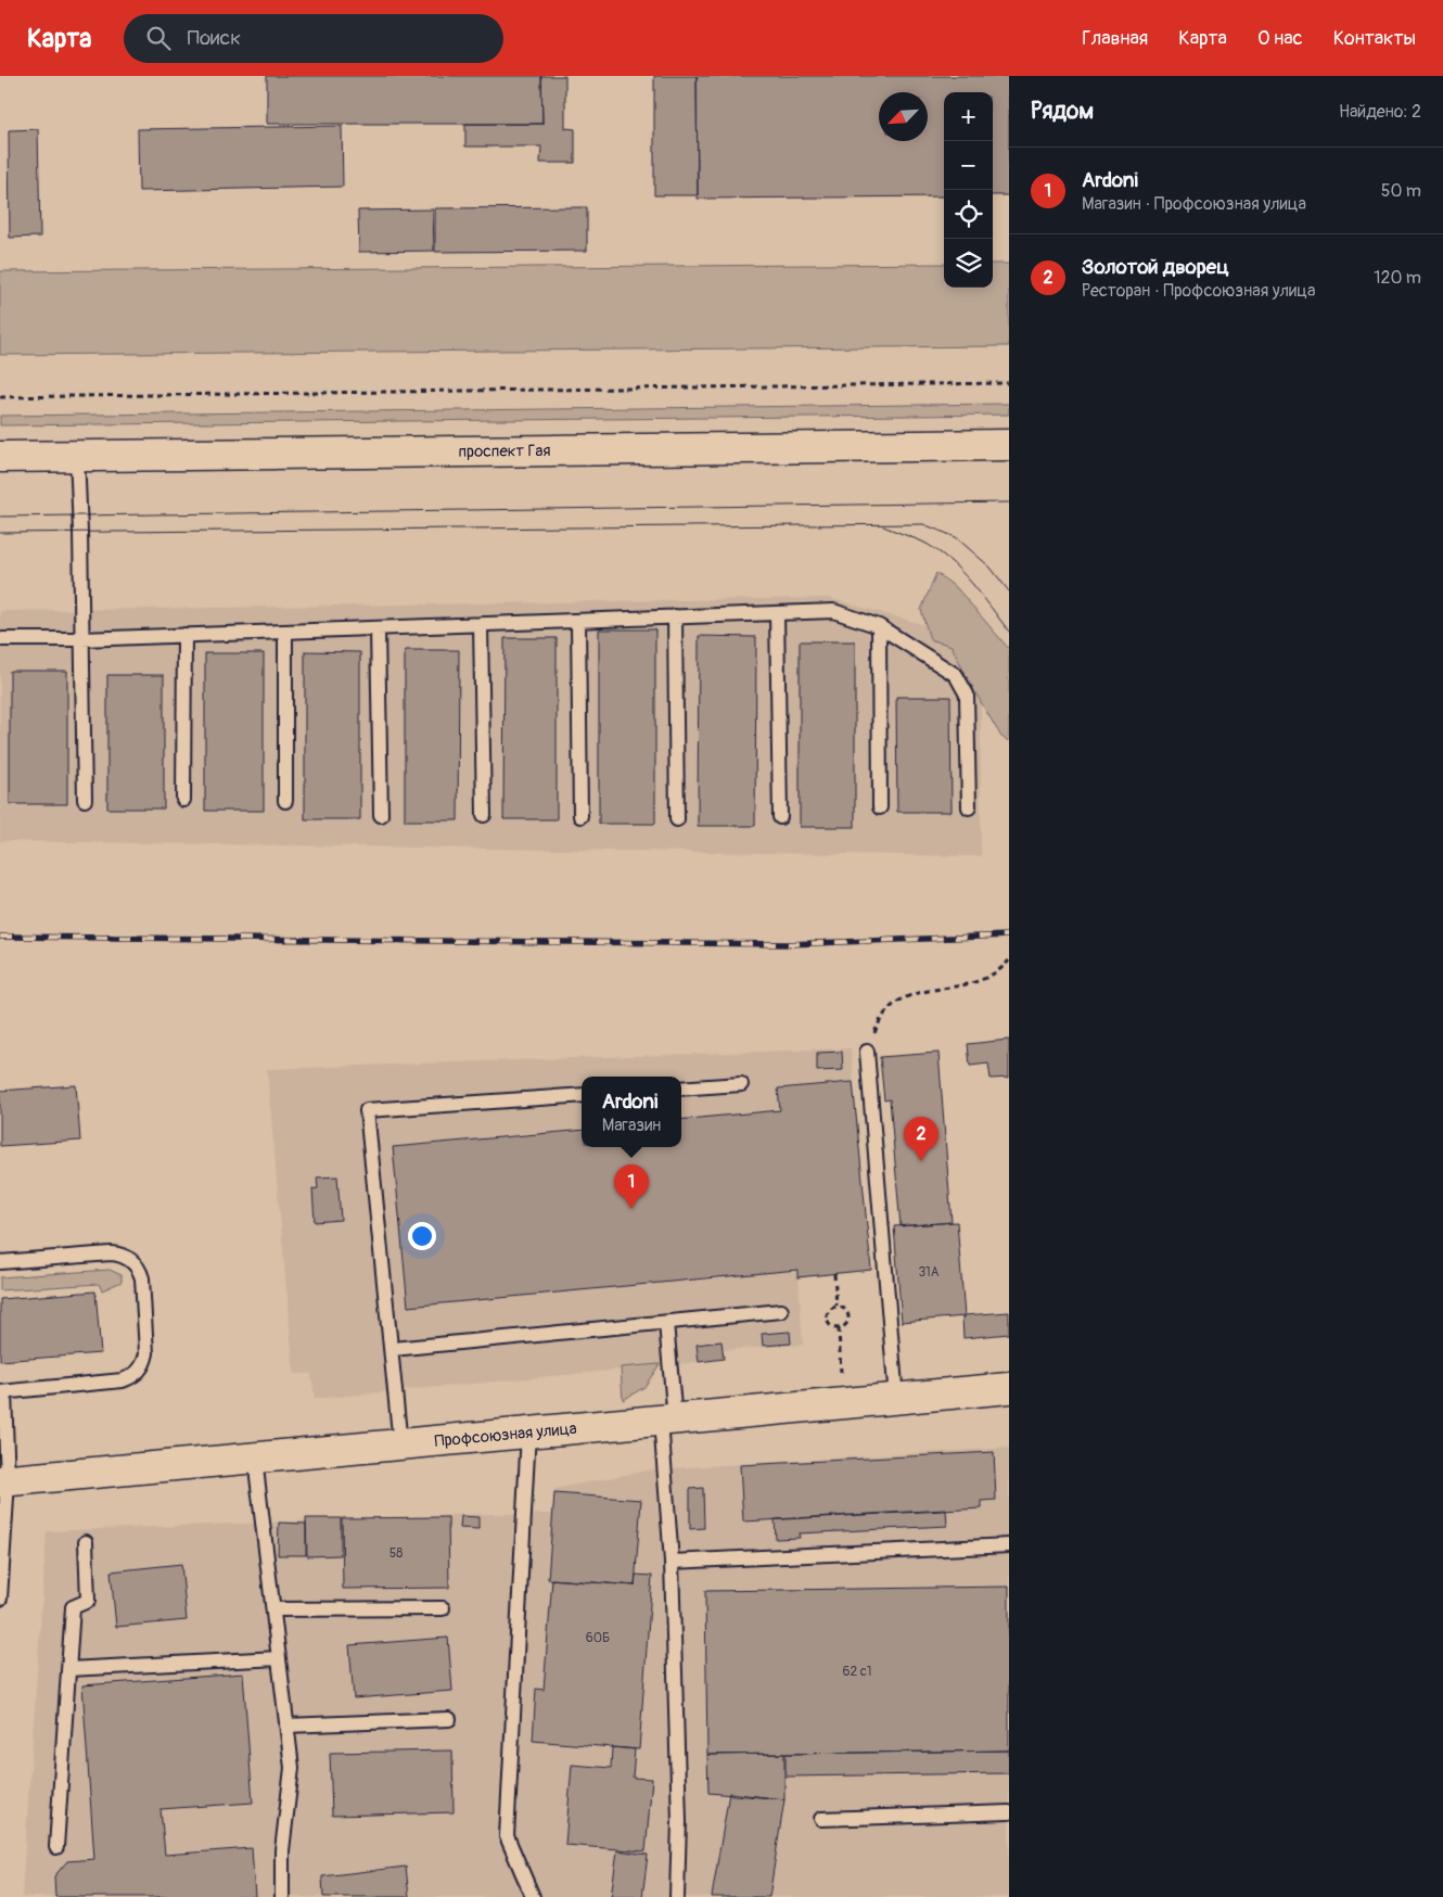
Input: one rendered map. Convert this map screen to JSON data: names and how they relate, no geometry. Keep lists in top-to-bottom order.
{
  "streets": {
    "street": ["проспект Гая", "Профсоюзная улица"]
  },
  "house_numbers": [
    "31А",
    "58",
    "60Б",
    "62 с1"
  ],
  "north": "bottom left",
  "page": {
    "header": "Карта",
    "search": "Поиск",
    "nav": [
      "Главная",
      "Карта",
      "О нас",
      "Контакты"
    ],
    "heading": ["Рядом", "Найдено: 2"],
    "map_buttons": ["+", "−"],
    "list": [
      {
        "mark": "1",
        "name": "Ardoni",
        "note": "Магазин · Профсоюзная улица",
        "value": "50 m"
      },
      {
        "mark": "2",
        "name": "Золотой дворец",
        "note": "Ресторан · Профсоюзная улица",
        "value": "120 m"
      }
    ],
    "popup": ["Ardoni", "Магазин"],
    "pins": ["2", "1"]
  }
}
